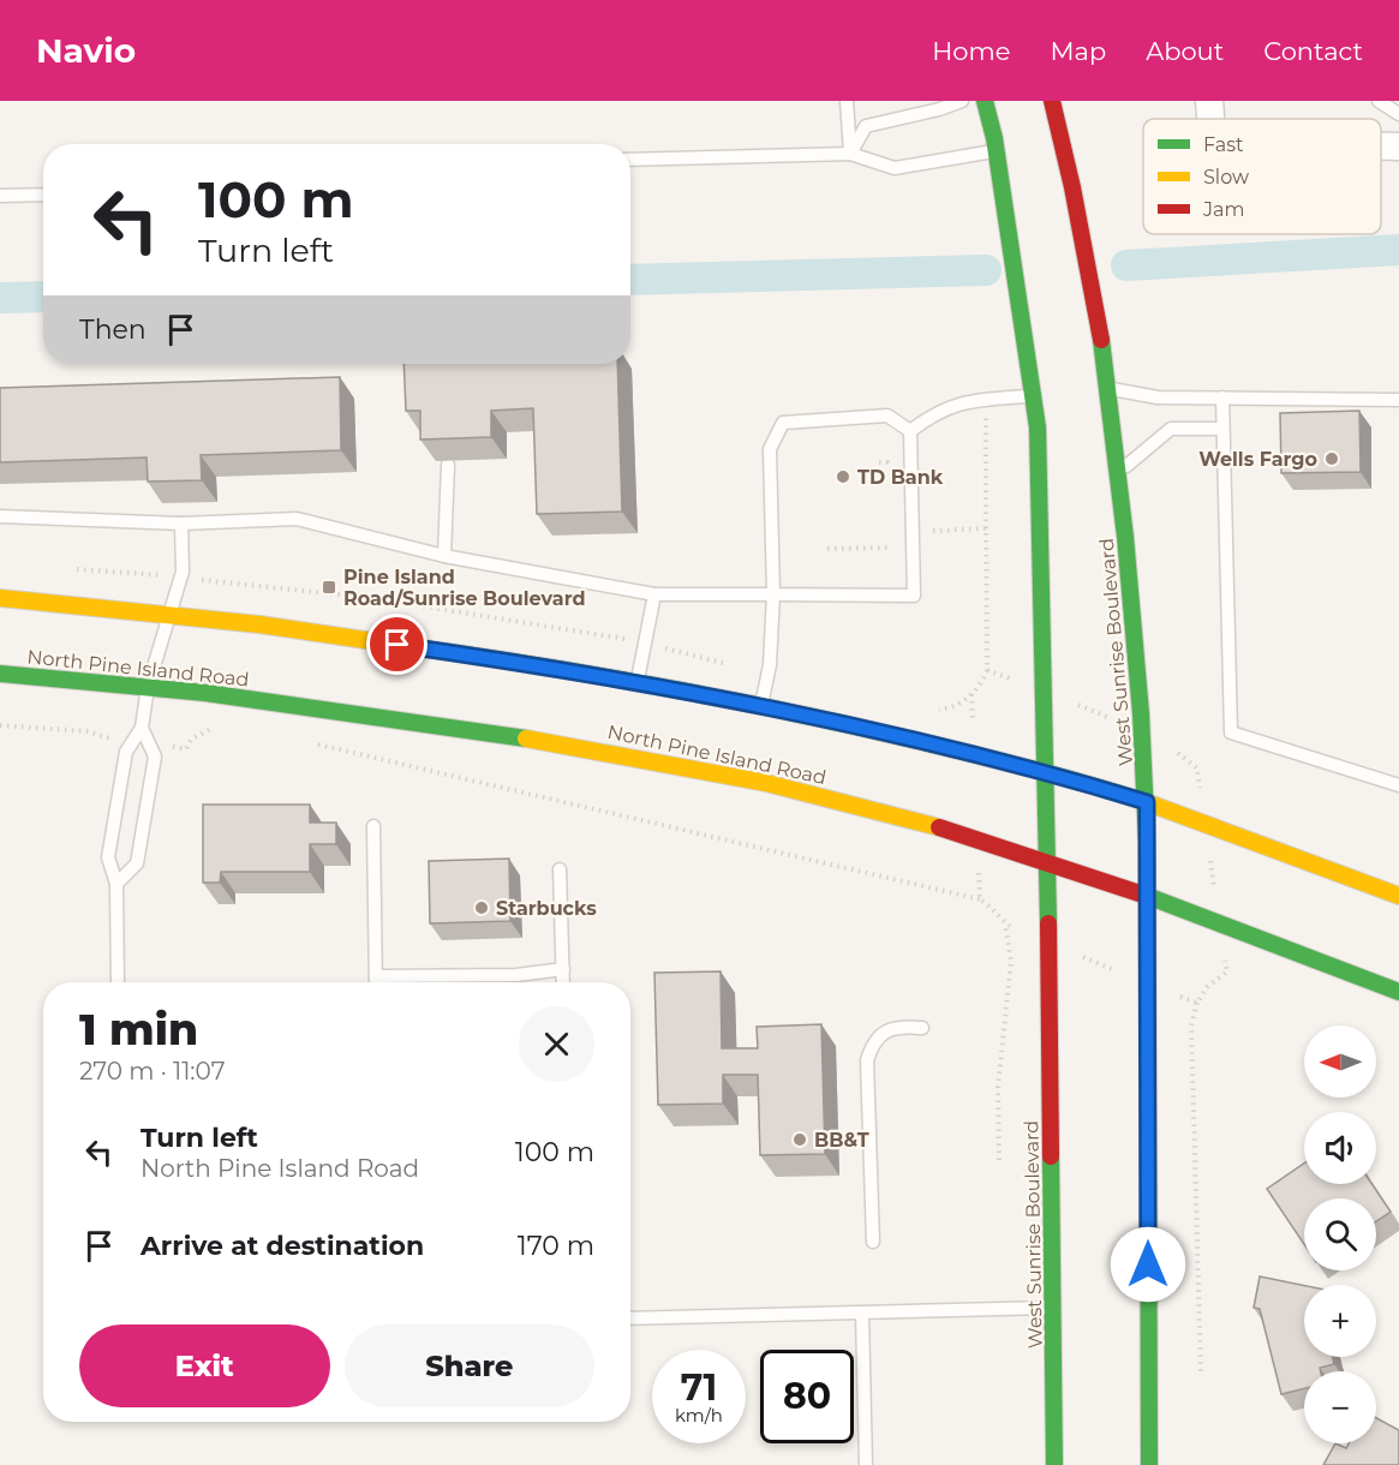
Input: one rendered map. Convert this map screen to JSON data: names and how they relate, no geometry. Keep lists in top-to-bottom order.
{
  "streets": {
    "main road": ["West Sunrise Boulevard", "North Pine Island Road"]
  },
  "crossings": [
    ["West Sunrise Boulevard", "North Pine Island Road"]
  ],
  "places": {
    "other": [
      "Wells Fargo",
      "TD Bank",
      "Starbucks",
      "BB&T"
    ],
    "transit": ["Pine Island Road/Sunrise Boulevard"]
  },
  "legend": ["Fast", "Slow", "Jam"],
  "north": "left",
  "page": {
    "header": "Navio",
    "nav": [
      "Home",
      "Map",
      "About",
      "Contact"
    ],
    "turn": ["100 m", "Turn left"],
    "then": "Then",
    "heading": ["1 min", "270 m · 11:07"],
    "map_buttons": ["+", "−"],
    "list": [
      {
        "name": "Turn left",
        "note": "North Pine Island Road",
        "value": "100 m"
      },
      {
        "name": "Arrive at destination",
        "value": "170 m"
      }
    ],
    "buttons": ["Exit", "Share"],
    "speed": "71 km/h",
    "limit": "80"
  }
}
